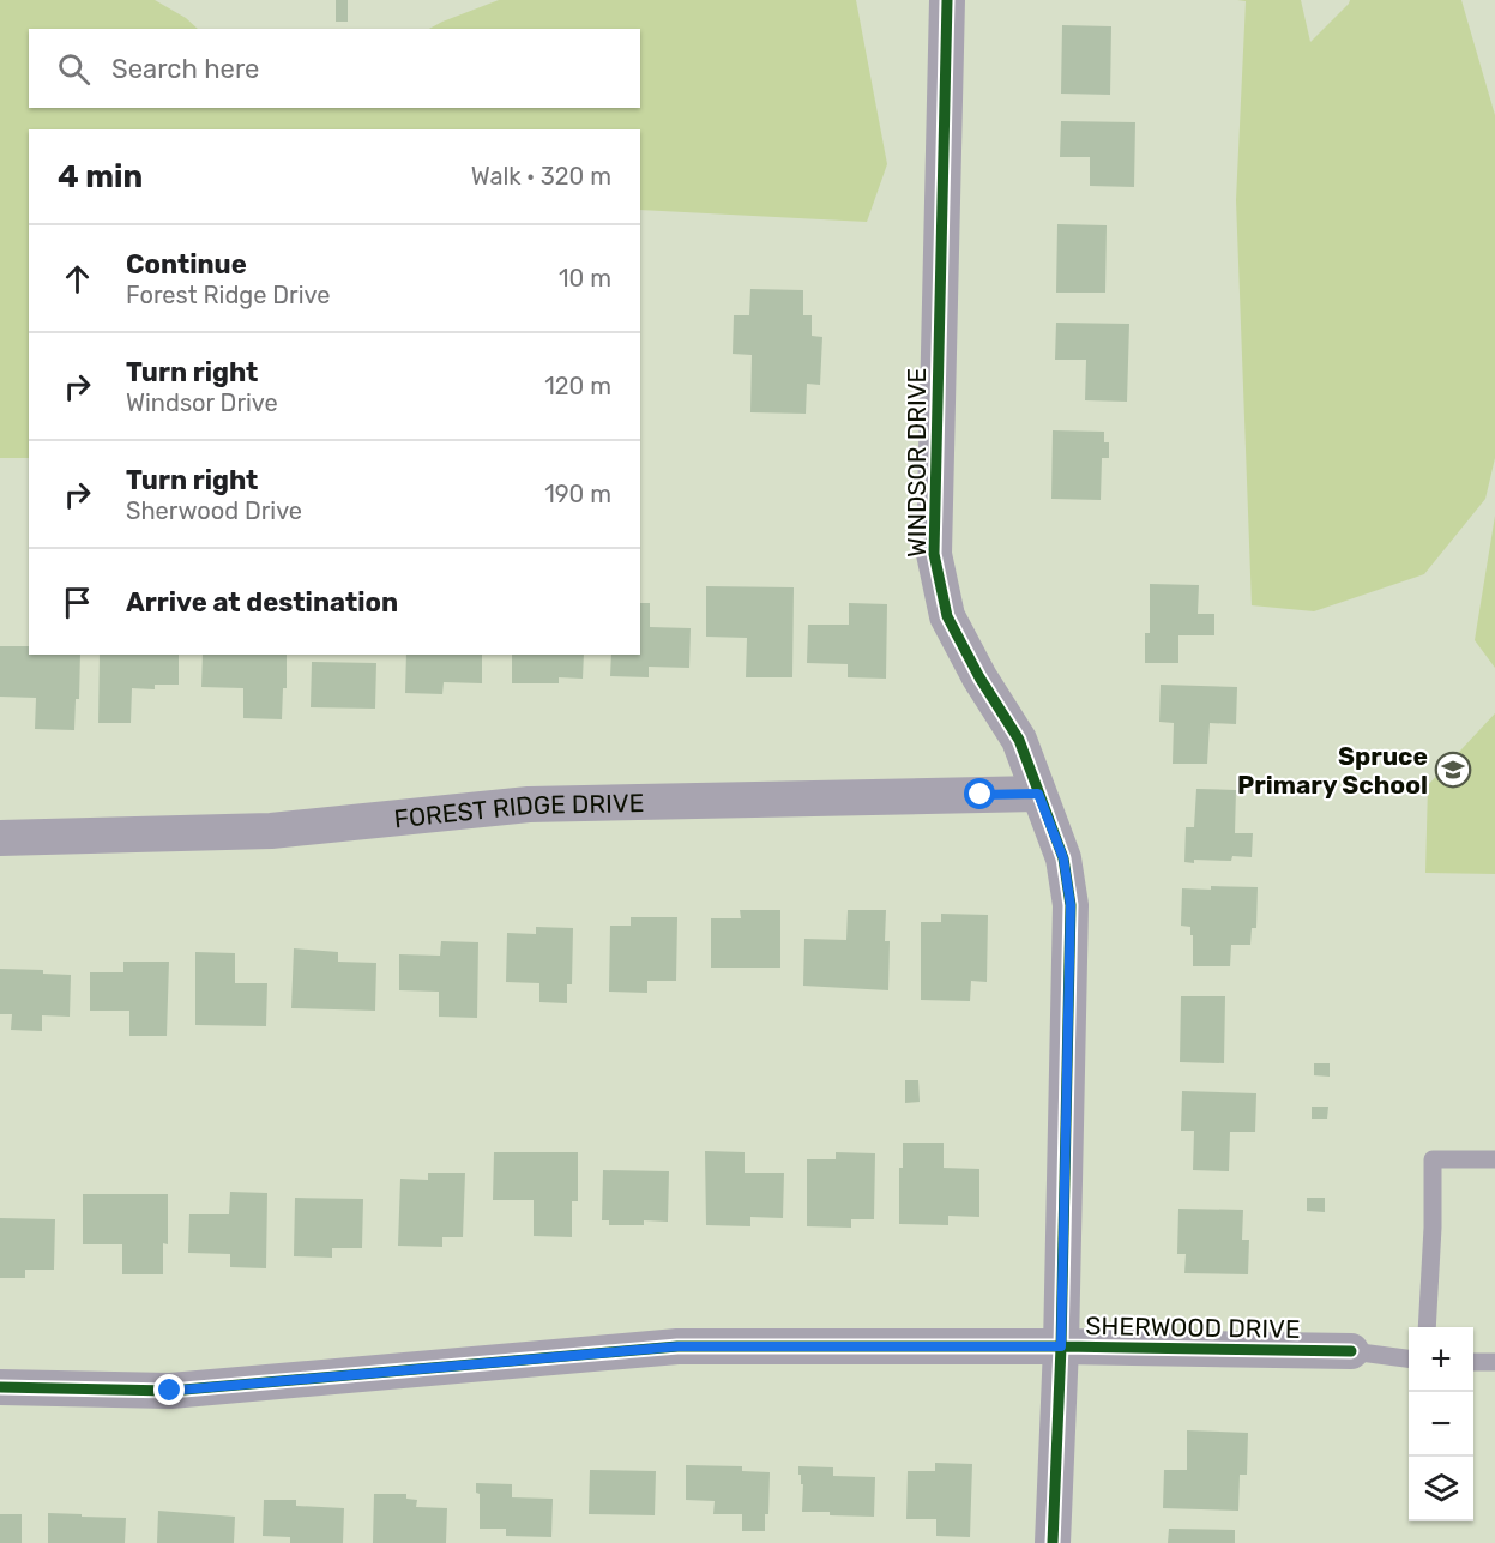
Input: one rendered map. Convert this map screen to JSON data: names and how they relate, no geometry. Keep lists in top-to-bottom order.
{
  "streets": {
    "street": ["WINDSOR DRIVE", "FOREST RIDGE DRIVE", "SHERWOOD DRIVE"]
  },
  "crossings": [
    ["WINDSOR DRIVE", "FOREST RIDGE DRIVE"],
    ["WINDSOR DRIVE", "SHERWOOD DRIVE"]
  ],
  "places": {
    "school or university": ["Spruce Primary School"]
  },
  "page": {
    "search": "Search here",
    "heading": ["4 min", "Walk · 320 m"],
    "list": [
      ["Continue", "Forest Ridge Drive", "10 m"],
      ["Turn right", "Windsor Drive", "120 m"],
      ["Turn right", "Sherwood Drive", "190 m"],
      "Arrive at destination"
    ],
    "map_buttons": ["+", "−"]
  }
}
